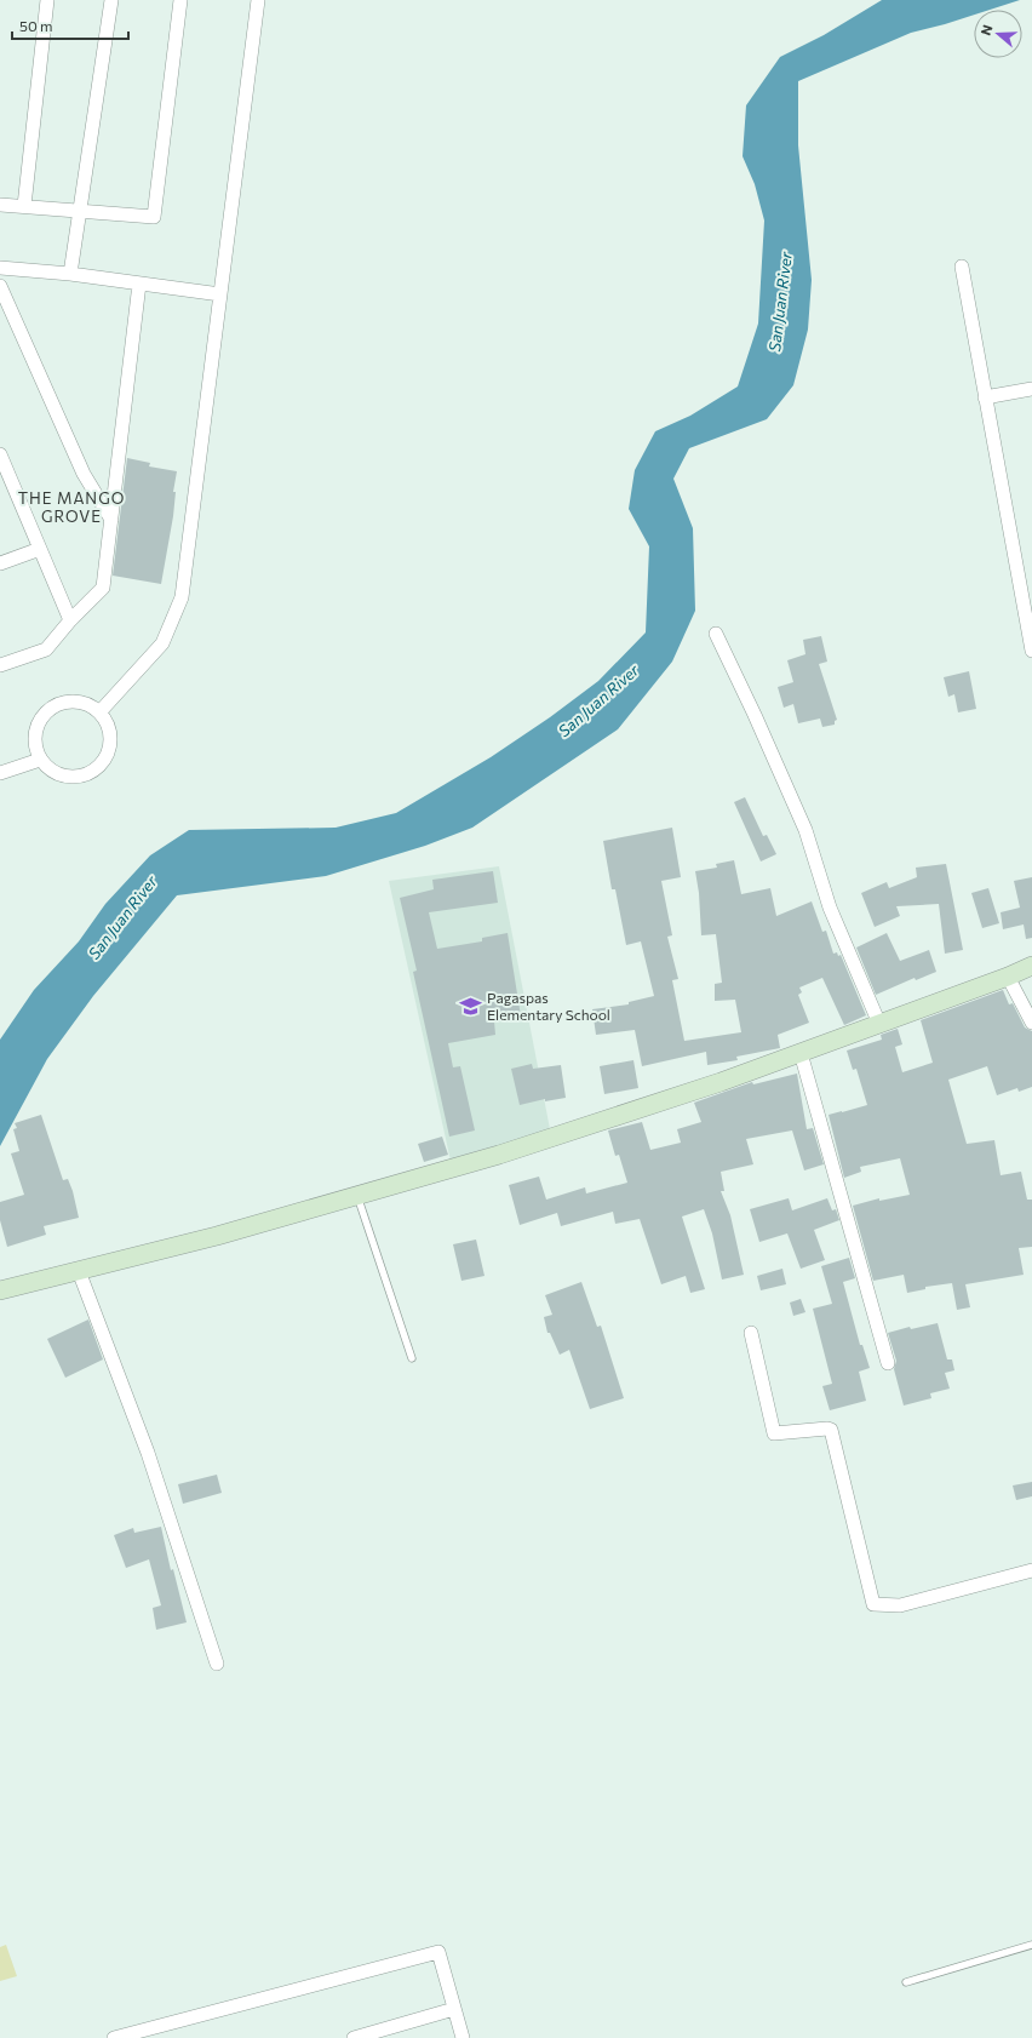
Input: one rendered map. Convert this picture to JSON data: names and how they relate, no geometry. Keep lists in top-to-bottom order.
{
  "districts": ["THE MANGO GROVE"],
  "water": ["San Juan River"],
  "places": {
    "school or university": ["Pagaspas Elementary School"]
  },
  "scale_bar": "50 m",
  "north": "left"
}
